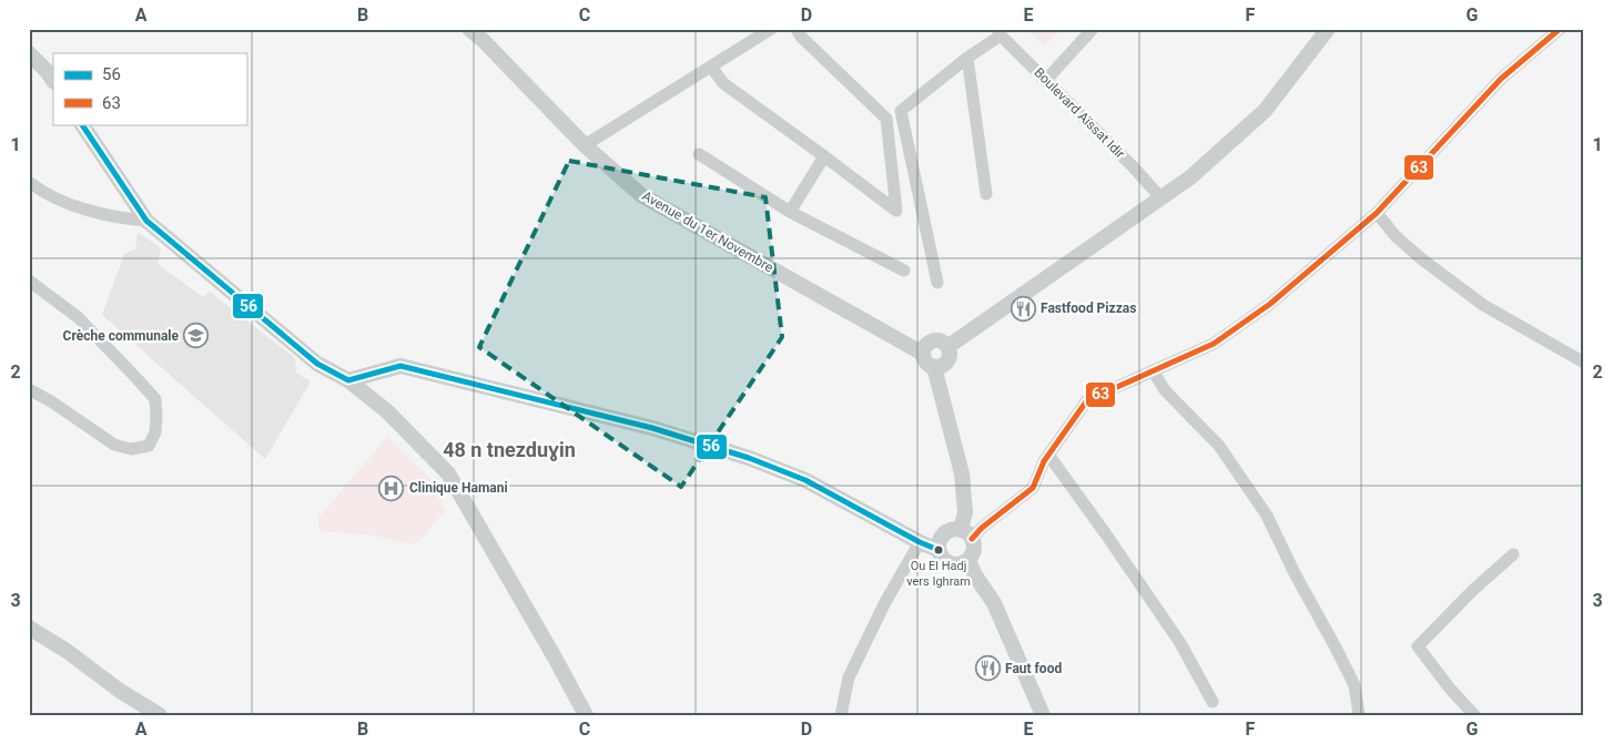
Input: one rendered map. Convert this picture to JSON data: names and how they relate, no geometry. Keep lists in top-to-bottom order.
{
  "streets": {
    "street": ["Boulevard Aïssat Idir", "Avenue du 1er Novembre"]
  },
  "districts": ["48 n tnezduɣin"],
  "places": {
    "restaurant": ["Fastfood Pizzas", "Faut food"],
    "school or university": ["Crèche communale"],
    "hospital": ["Clinique Hamani"],
    "other": ["Ou El Hadj vers Ighram"]
  },
  "lines": ["transit line 63", "transit line 56"],
  "legend": ["56", "63"],
  "grid": {
    "columns": [
      "A",
      "B",
      "C",
      "D",
      "E",
      "F",
      "G"
    ],
    "rows": ["1", "2", "3"]
  }
}
